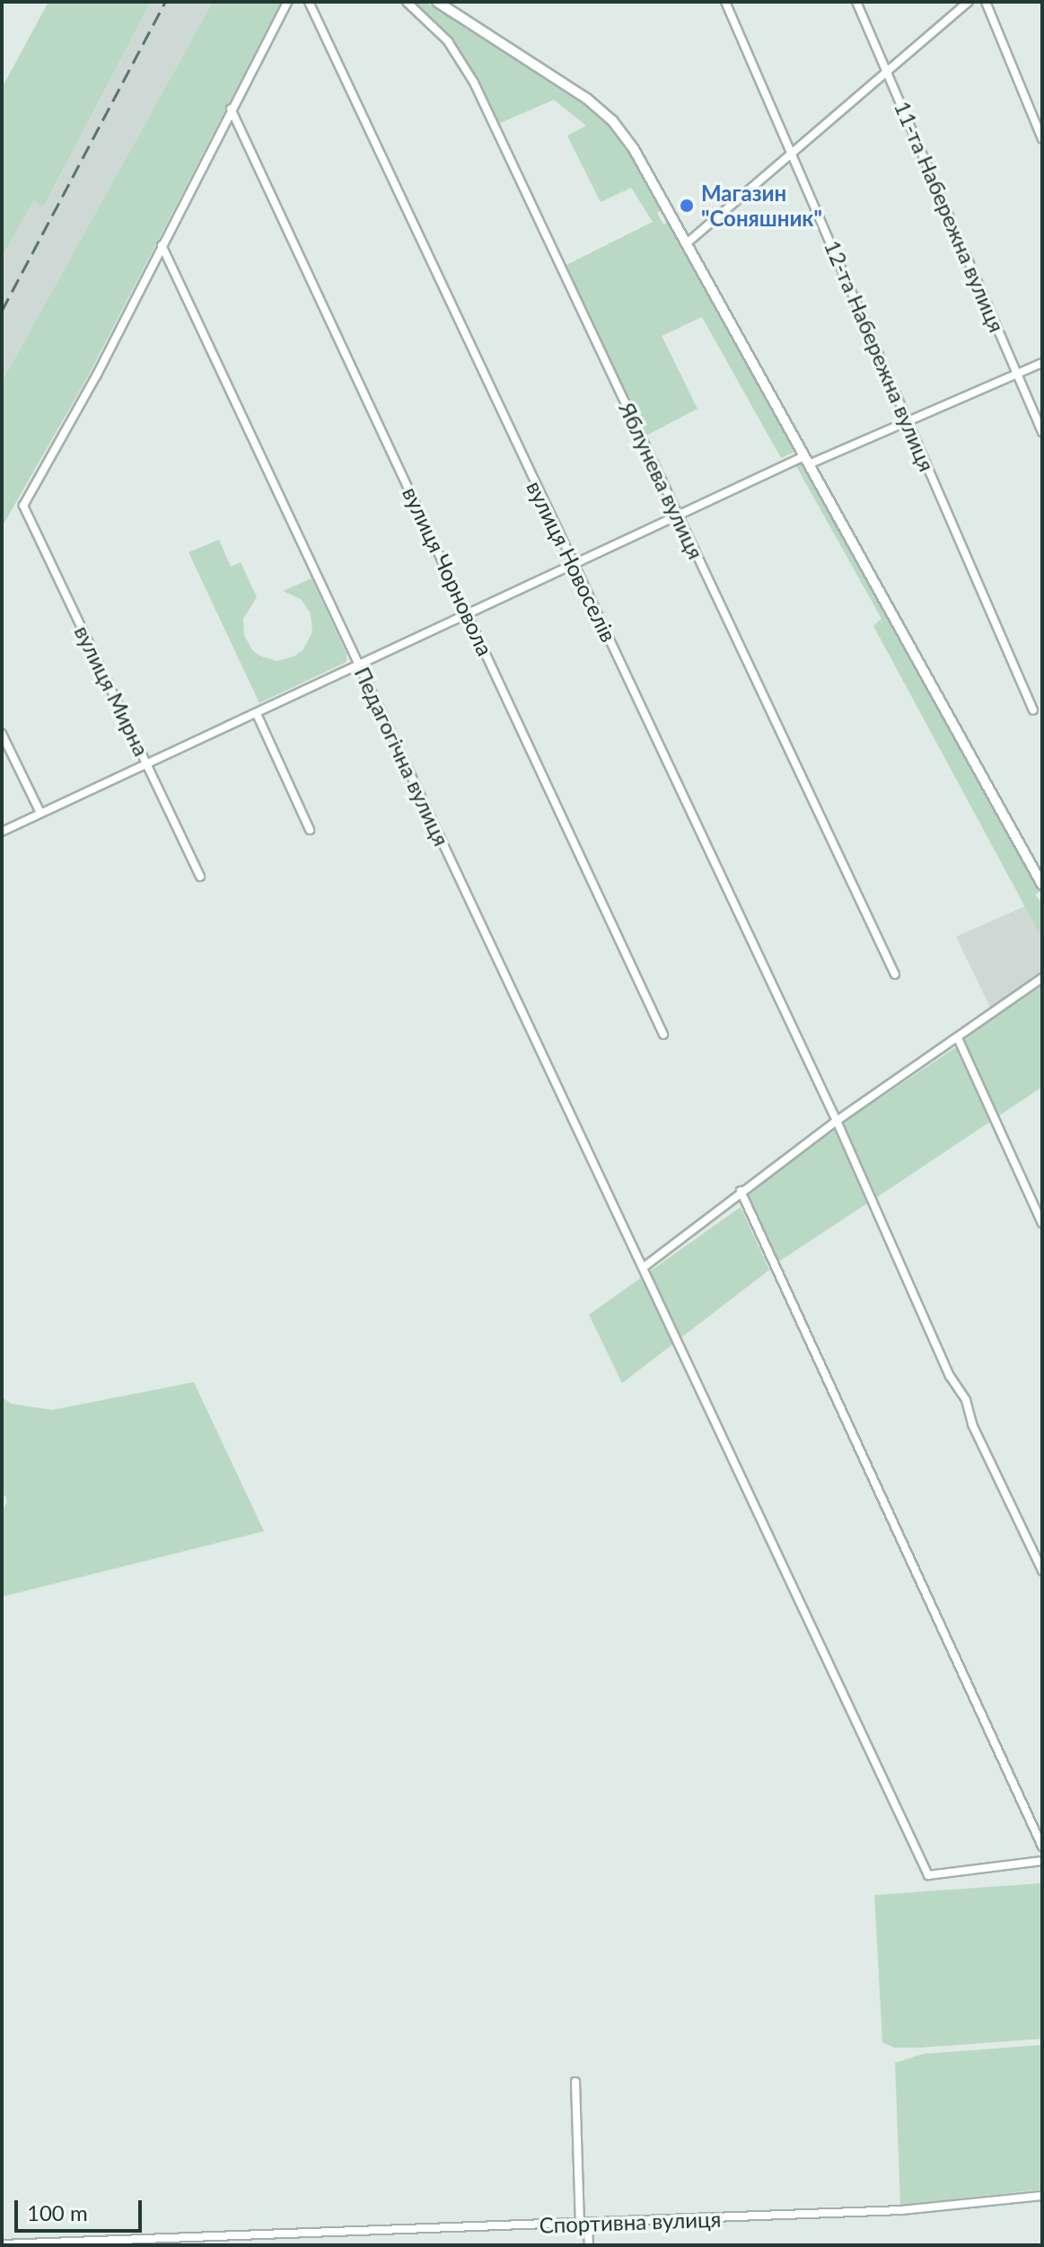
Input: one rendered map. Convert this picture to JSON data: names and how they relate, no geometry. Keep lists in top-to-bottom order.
{
  "streets": {
    "street": [
      "11-та Набережна вулиця",
      "12-та Набережна вулиця",
      "Яблунева вулиця",
      "вулиця Новоселів",
      "вулиця Чорновола",
      "вулиця Мирна",
      "Педагогічна вулиця",
      "Спортивна вулиця"
    ]
  },
  "crossings": [
    ["вулиця Мирна", "Педагогічна вулиця"]
  ],
  "places": ["Магазин \"Соняшник\""],
  "scale_bar": "100 m"
}
